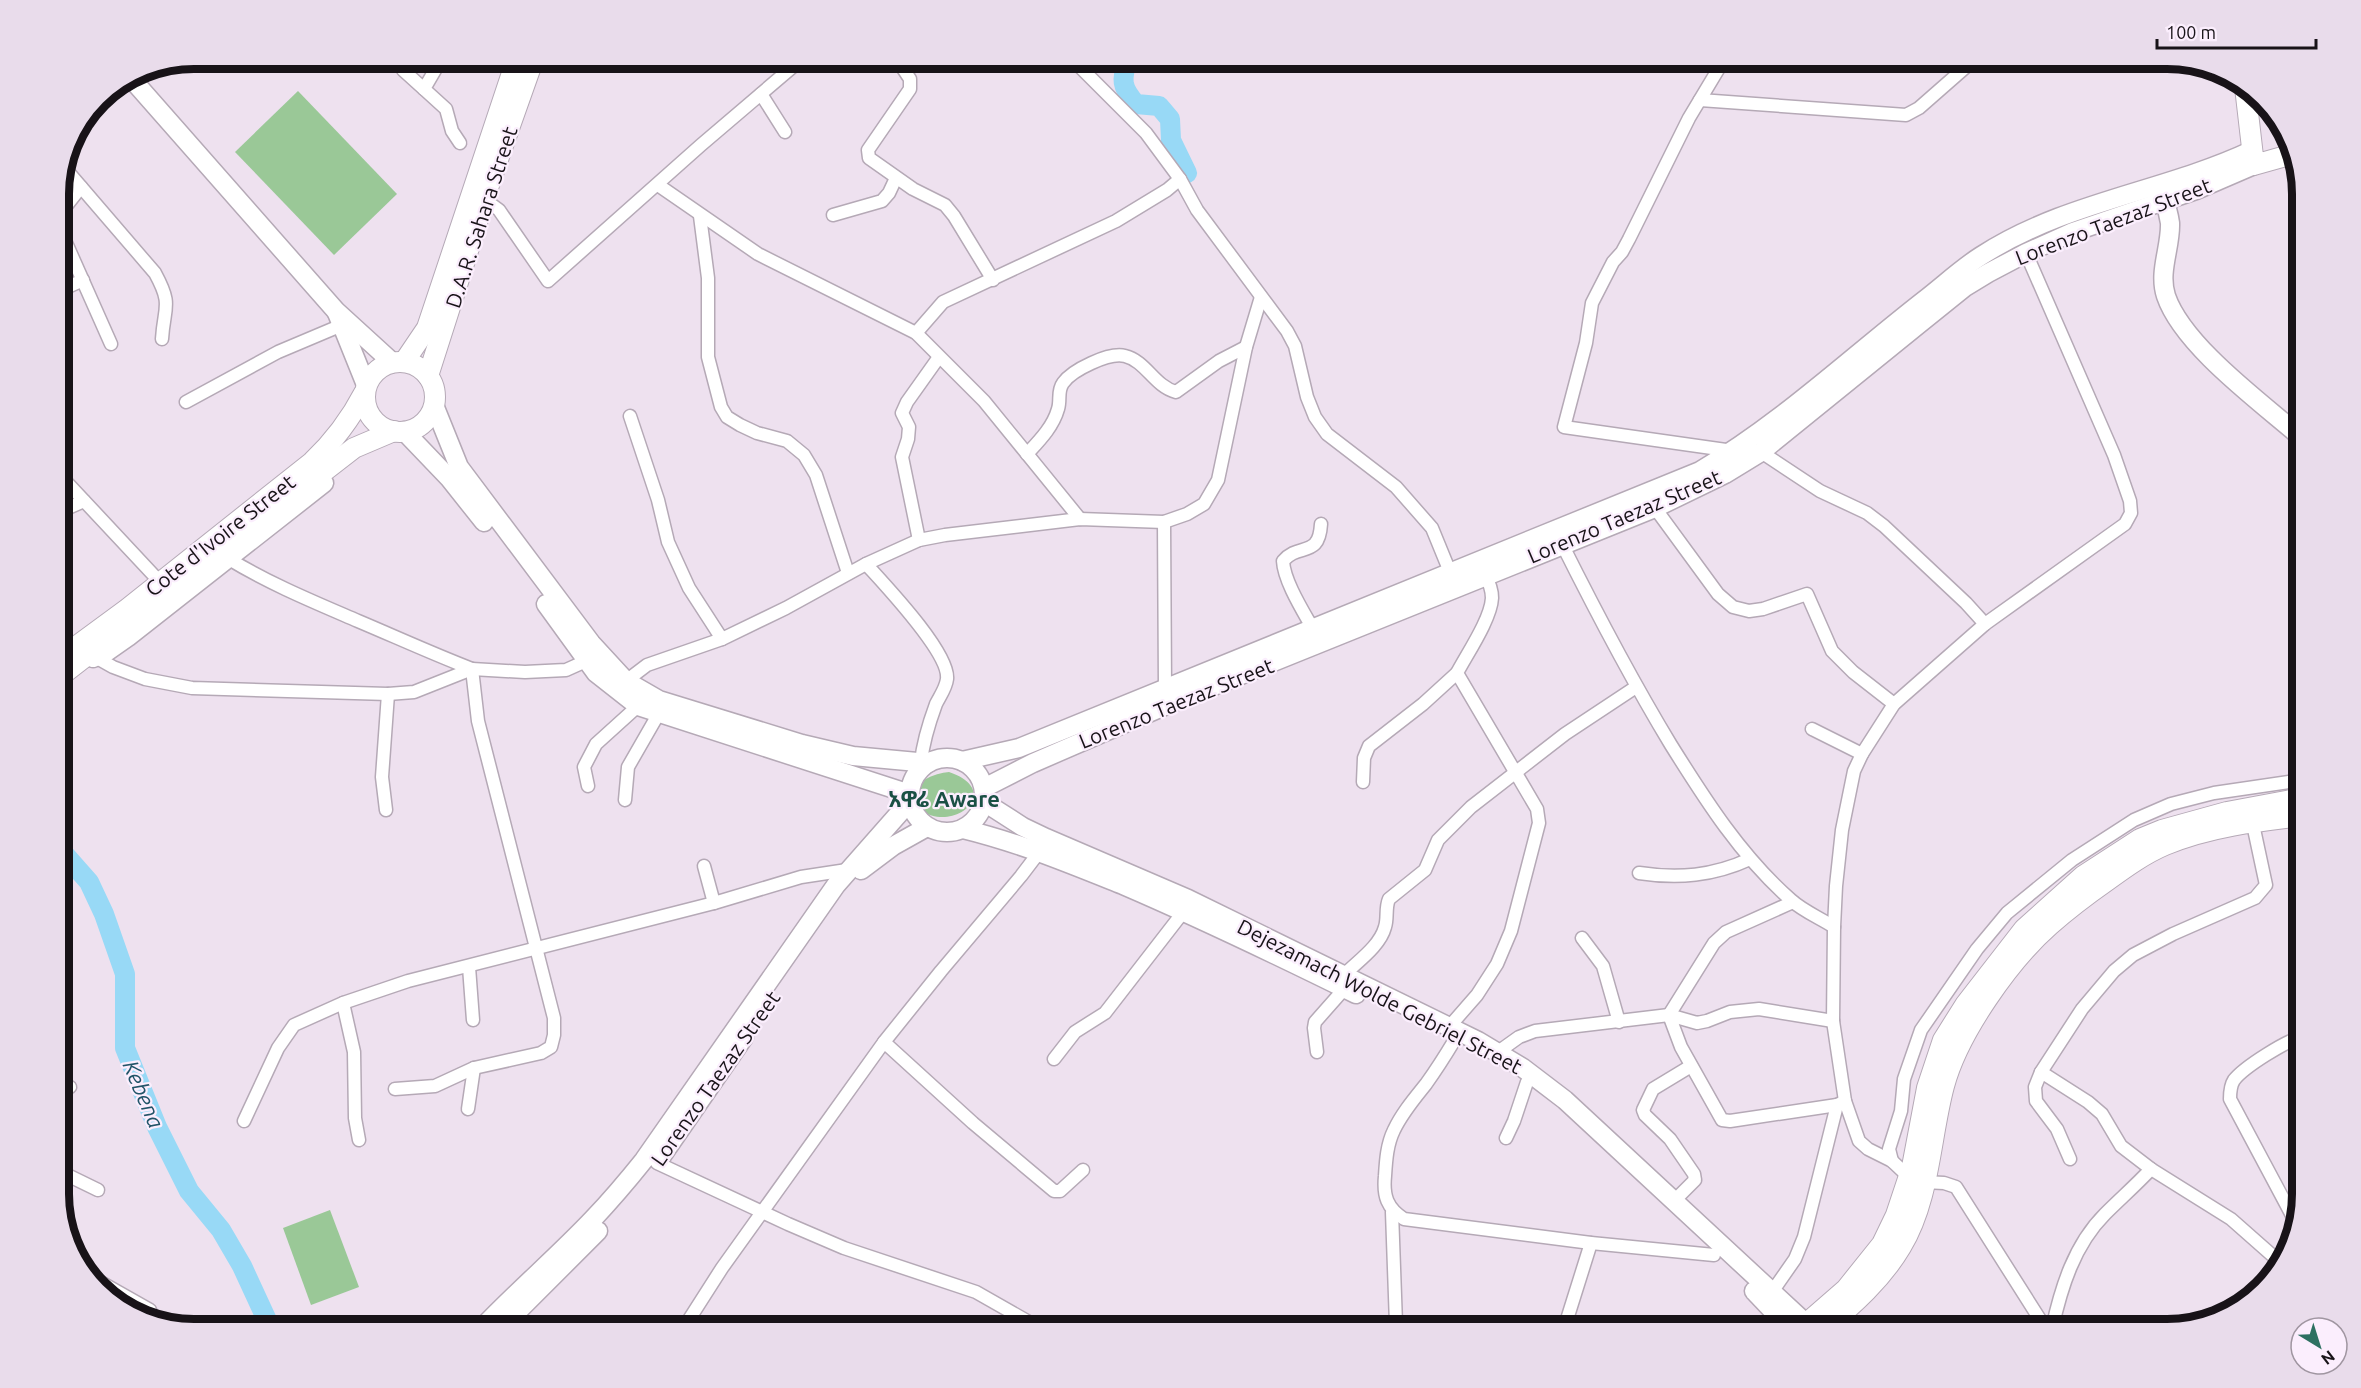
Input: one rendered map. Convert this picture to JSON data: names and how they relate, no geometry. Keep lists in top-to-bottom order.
{
  "streets": {
    "main road": [
      "D.A.R. Sahara Street",
      "Lorenzo Taezaz Street",
      "Cote d'Ivoire Street",
      "Dejezamach Wolde Gebriel Street"
    ]
  },
  "crossings": [
    ["D.A.R. Sahara Street", "Cote d'Ivoire Street"],
    ["Lorenzo Taezaz Street", "Dejezamach Wolde Gebriel Street"]
  ],
  "districts": ["አዋሬ Aware"],
  "water": ["Kebena"],
  "scale_bar": "100 m",
  "north": "bottom right"
}
